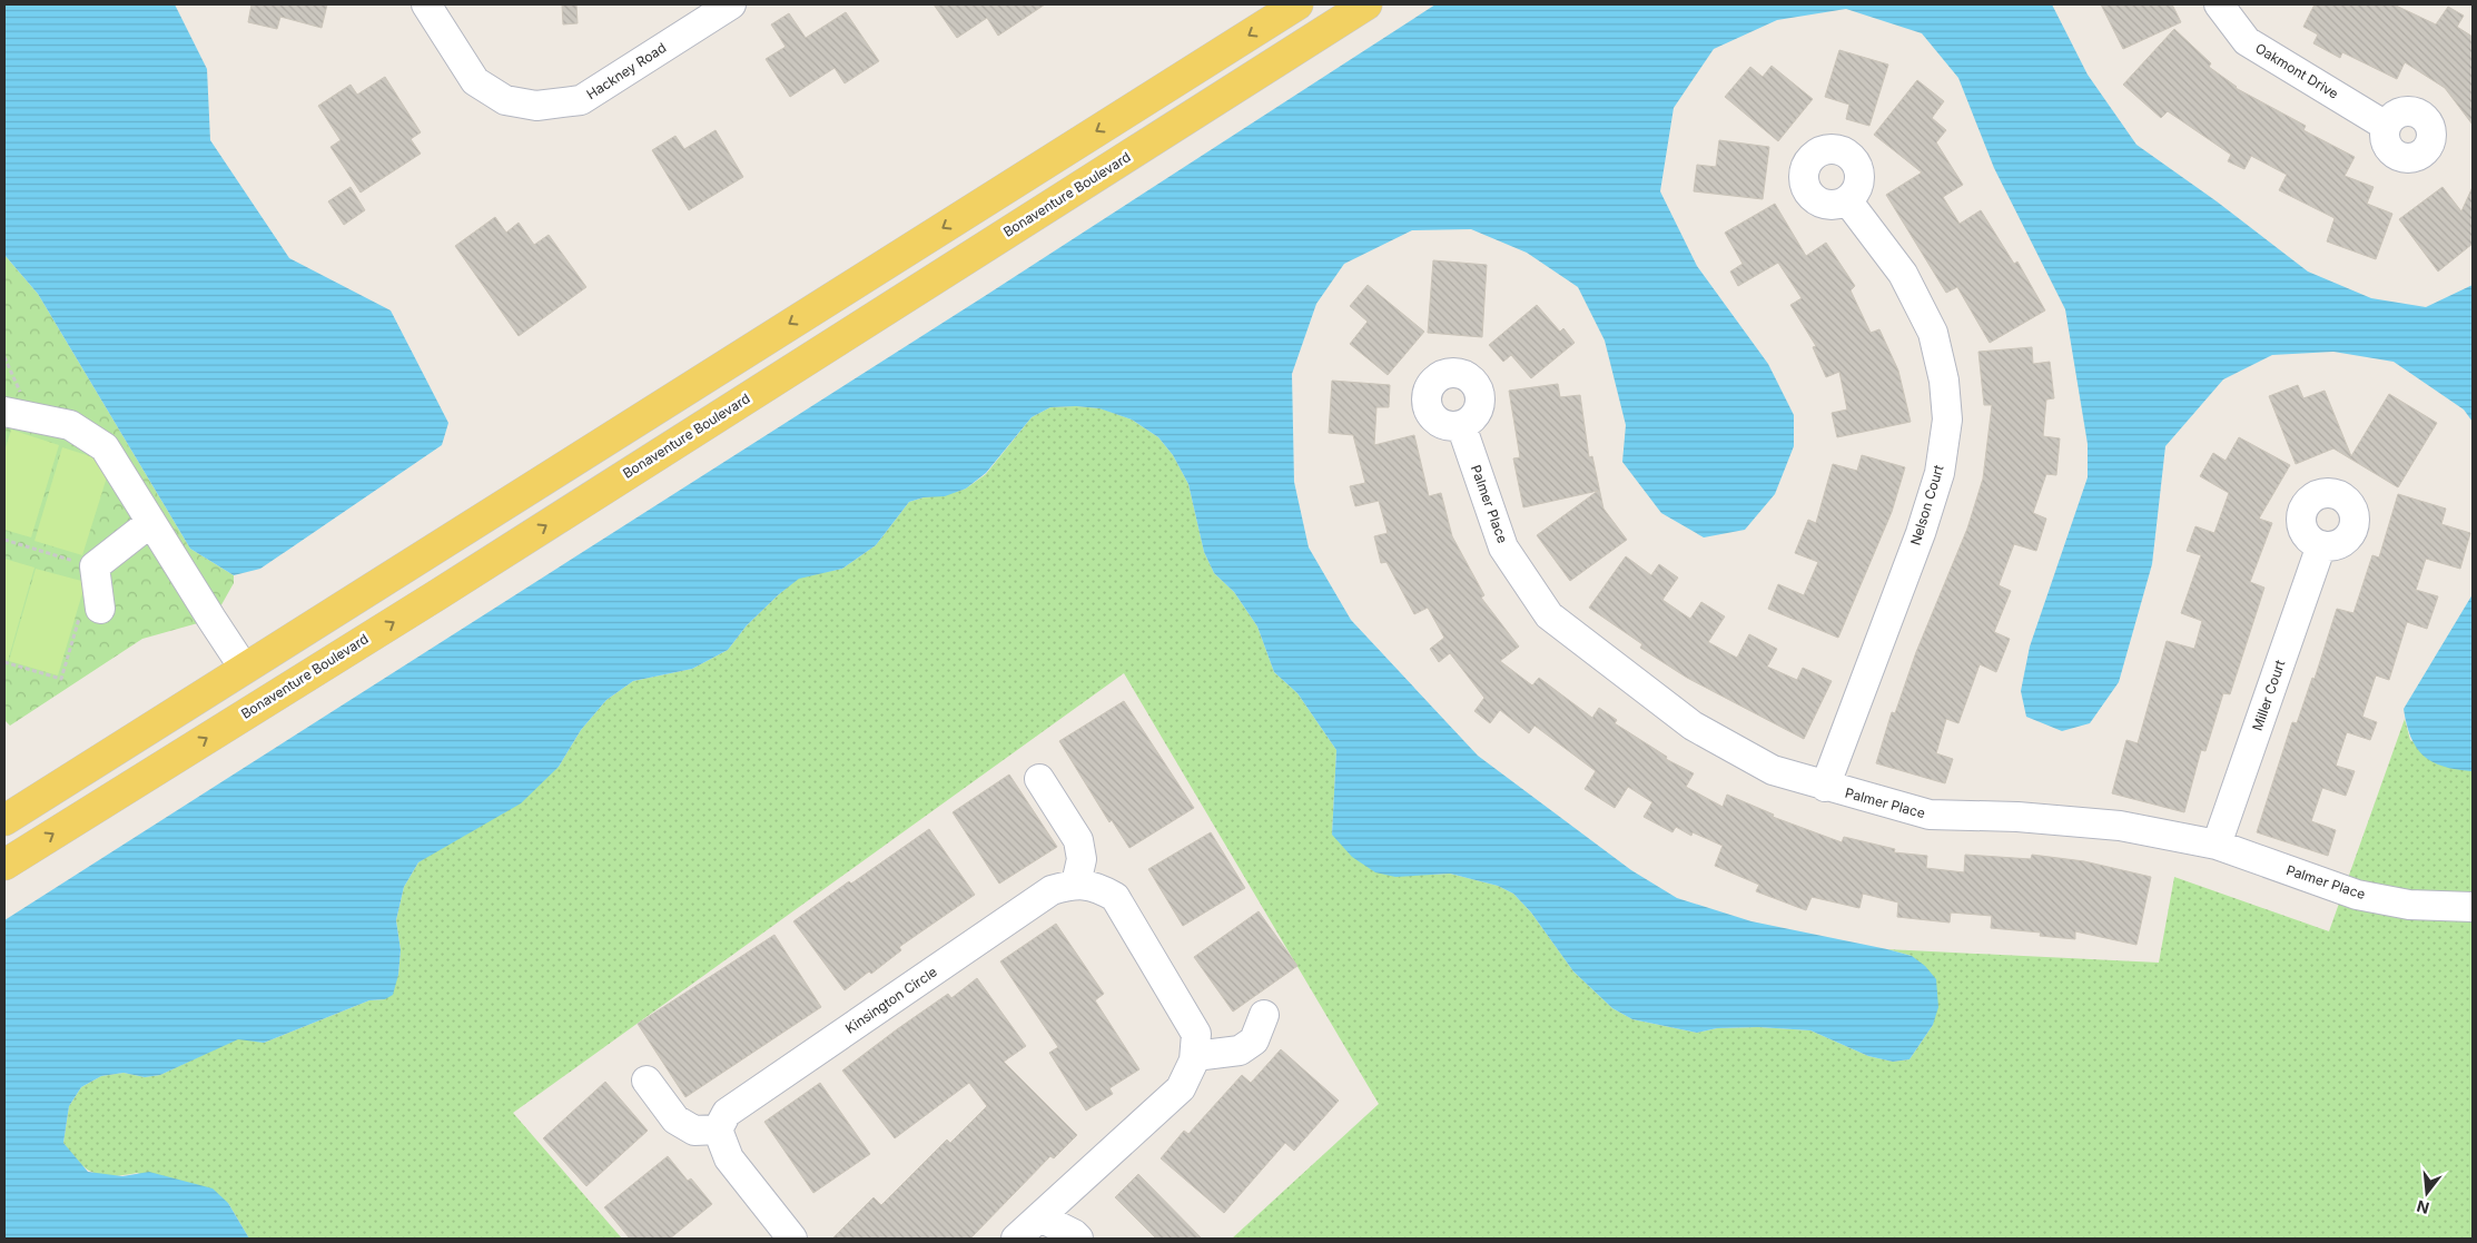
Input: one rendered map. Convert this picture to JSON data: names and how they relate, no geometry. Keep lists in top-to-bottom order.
{
  "streets": {
    "main road": ["Bonaventure Boulevard"],
    "street": [
      "Hackney Road",
      "Oakmont Drive",
      "Palmer Place",
      "Nelson Court",
      "Miller Court",
      "Kinsington Circle"
    ]
  },
  "crossings": [
    ["Palmer Place", "Nelson Court"],
    ["Palmer Place", "Miller Court"]
  ],
  "north": "bottom"
}
